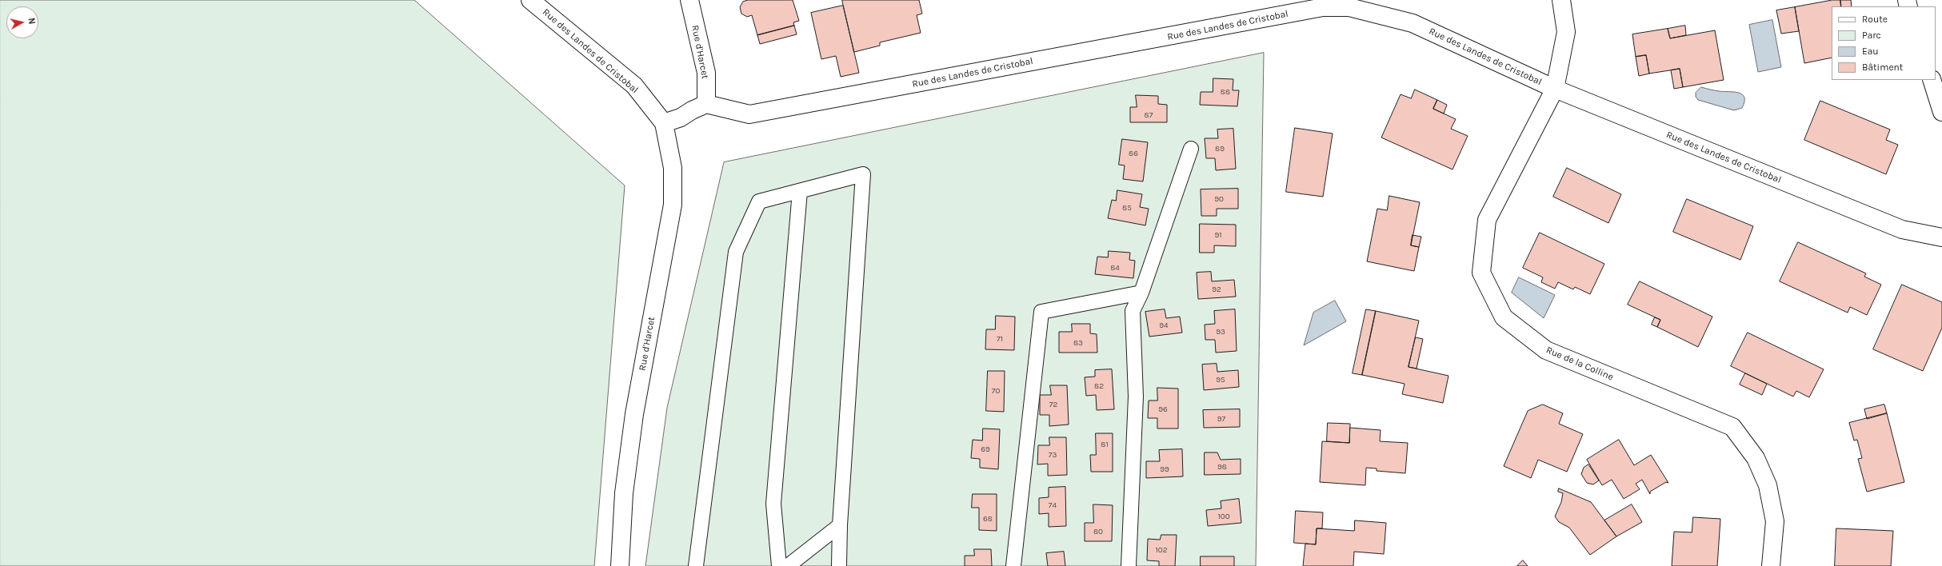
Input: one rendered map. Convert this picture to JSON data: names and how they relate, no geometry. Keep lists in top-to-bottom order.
{
  "streets": {
    "street": ["Rue des Landes de Cristobal", "Rue d'Harcet", "Rue de la Colline"]
  },
  "crossings": [
    ["Rue des Landes de Cristobal", "Rue d'Harcet"],
    ["Rue des Landes de Cristobal", "Rue de la Colline"]
  ],
  "house_numbers": [
    "88",
    "87",
    "89",
    "86",
    "90",
    "85",
    "91",
    "84",
    "92",
    "94",
    "93",
    "71",
    "83",
    "95",
    "82",
    "70",
    "72",
    "96",
    "97",
    "81",
    "69",
    "73",
    "98",
    "99",
    "74",
    "100",
    "68",
    "80",
    "102"
  ],
  "legend": [
    "Route",
    "Parc",
    "Eau",
    "Bâtiment"
  ],
  "north": "right"
}
